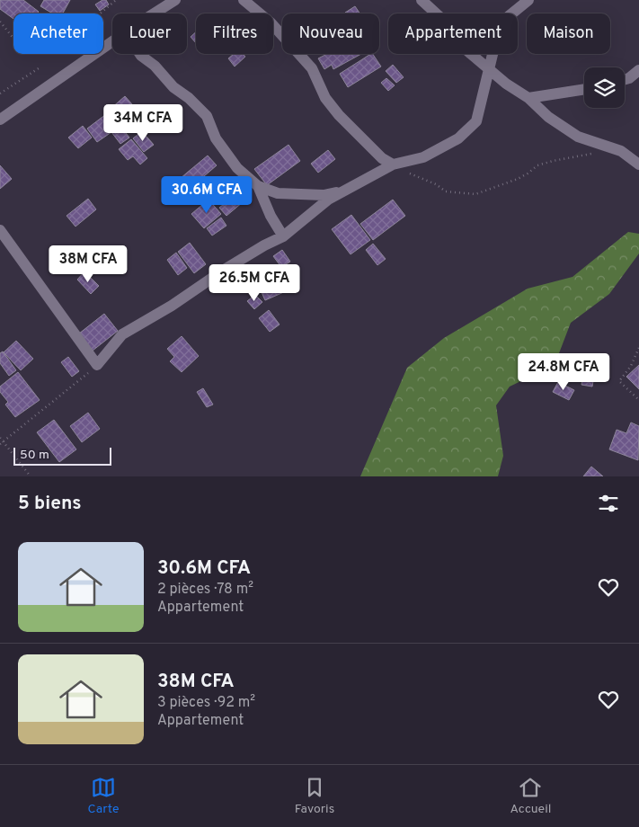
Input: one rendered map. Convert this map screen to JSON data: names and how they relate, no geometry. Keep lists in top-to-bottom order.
{
  "scale_bar": "50 m",
  "page": {
    "chip": [
      "Acheter",
      "Louer",
      "Filtres",
      "Nouveau",
      "Appartement",
      "Maison"
    ],
    "price": [
      "34M CFA",
      "30.6M CFA",
      "38M CFA",
      "26.5M CFA",
      "24.8M CFA"
    ],
    "scale": "50 m",
    "heading": "5 biens",
    "list": [
      {
        "name": "30.6M CFA",
        "note": "2 pièces · 78 m² · Appartement"
      },
      {
        "name": "38M CFA",
        "note": "3 pièces · 92 m² · Appartement"
      }
    ],
    "tabs": ["Carte", "Favoris", "Accueil"]
  }
}
